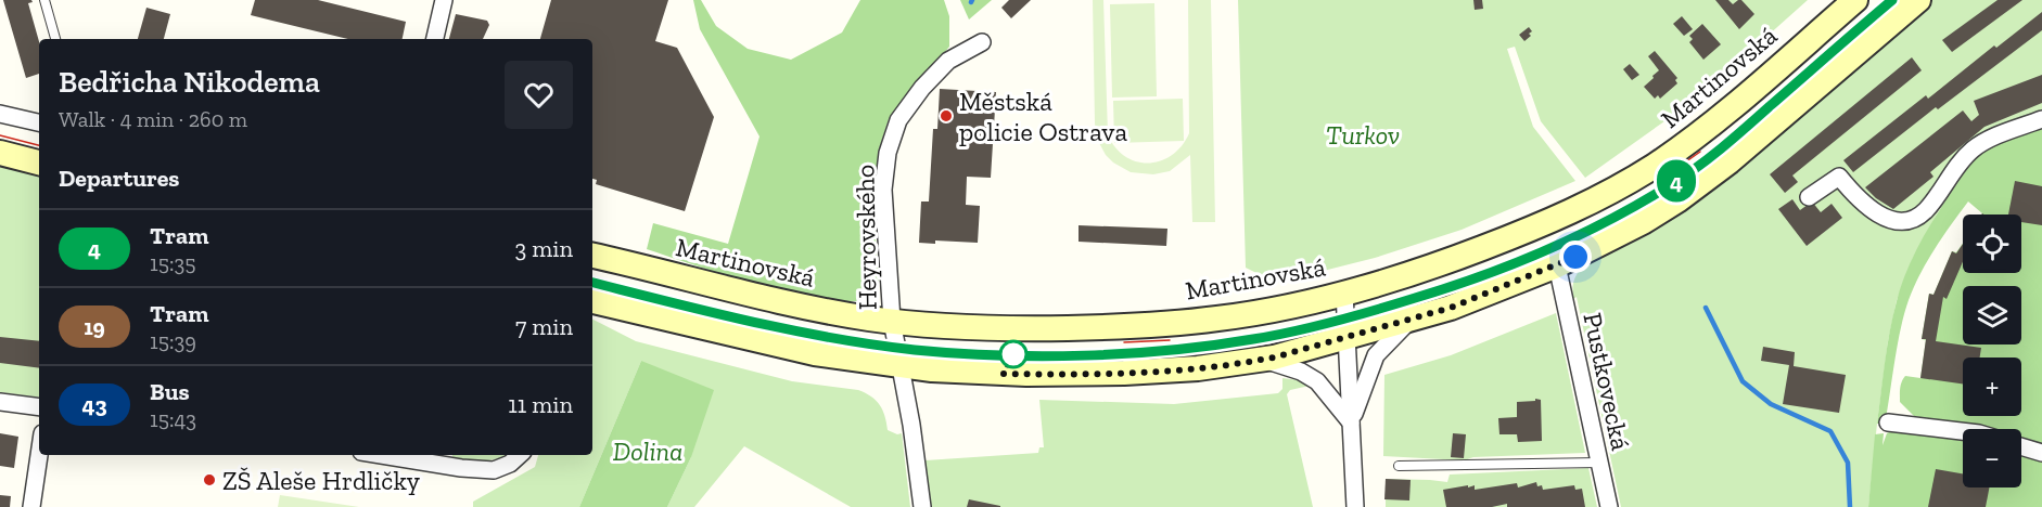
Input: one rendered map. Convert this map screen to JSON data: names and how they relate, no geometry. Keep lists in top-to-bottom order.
{
  "streets": {
    "street": ["Martinovská", "Heyrovského", "Pustkovecká"]
  },
  "crossings": [
    ["Martinovská", "Heyrovského"]
  ],
  "parks": ["Turkov", "Dolina"],
  "places": ["Městská policie Ostrava", "ZŠ Aleše Hrdličky"],
  "lines": ["tram line 4"],
  "page": {
    "on_map": "4",
    "heading": [
      ["Bedřicha Nikodema", "Walk · 4 min · 260 m"],
      "Departures"
    ],
    "list": [
      {
        "mark": "4",
        "name": "Tram",
        "note": "15:35",
        "value": "3 min"
      },
      {
        "mark": "19",
        "name": "Tram",
        "note": "15:39",
        "value": "7 min"
      },
      {
        "mark": "43",
        "name": "Bus",
        "note": "15:43",
        "value": "11 min"
      }
    ],
    "map_buttons": ["+", "−"]
  }
}
